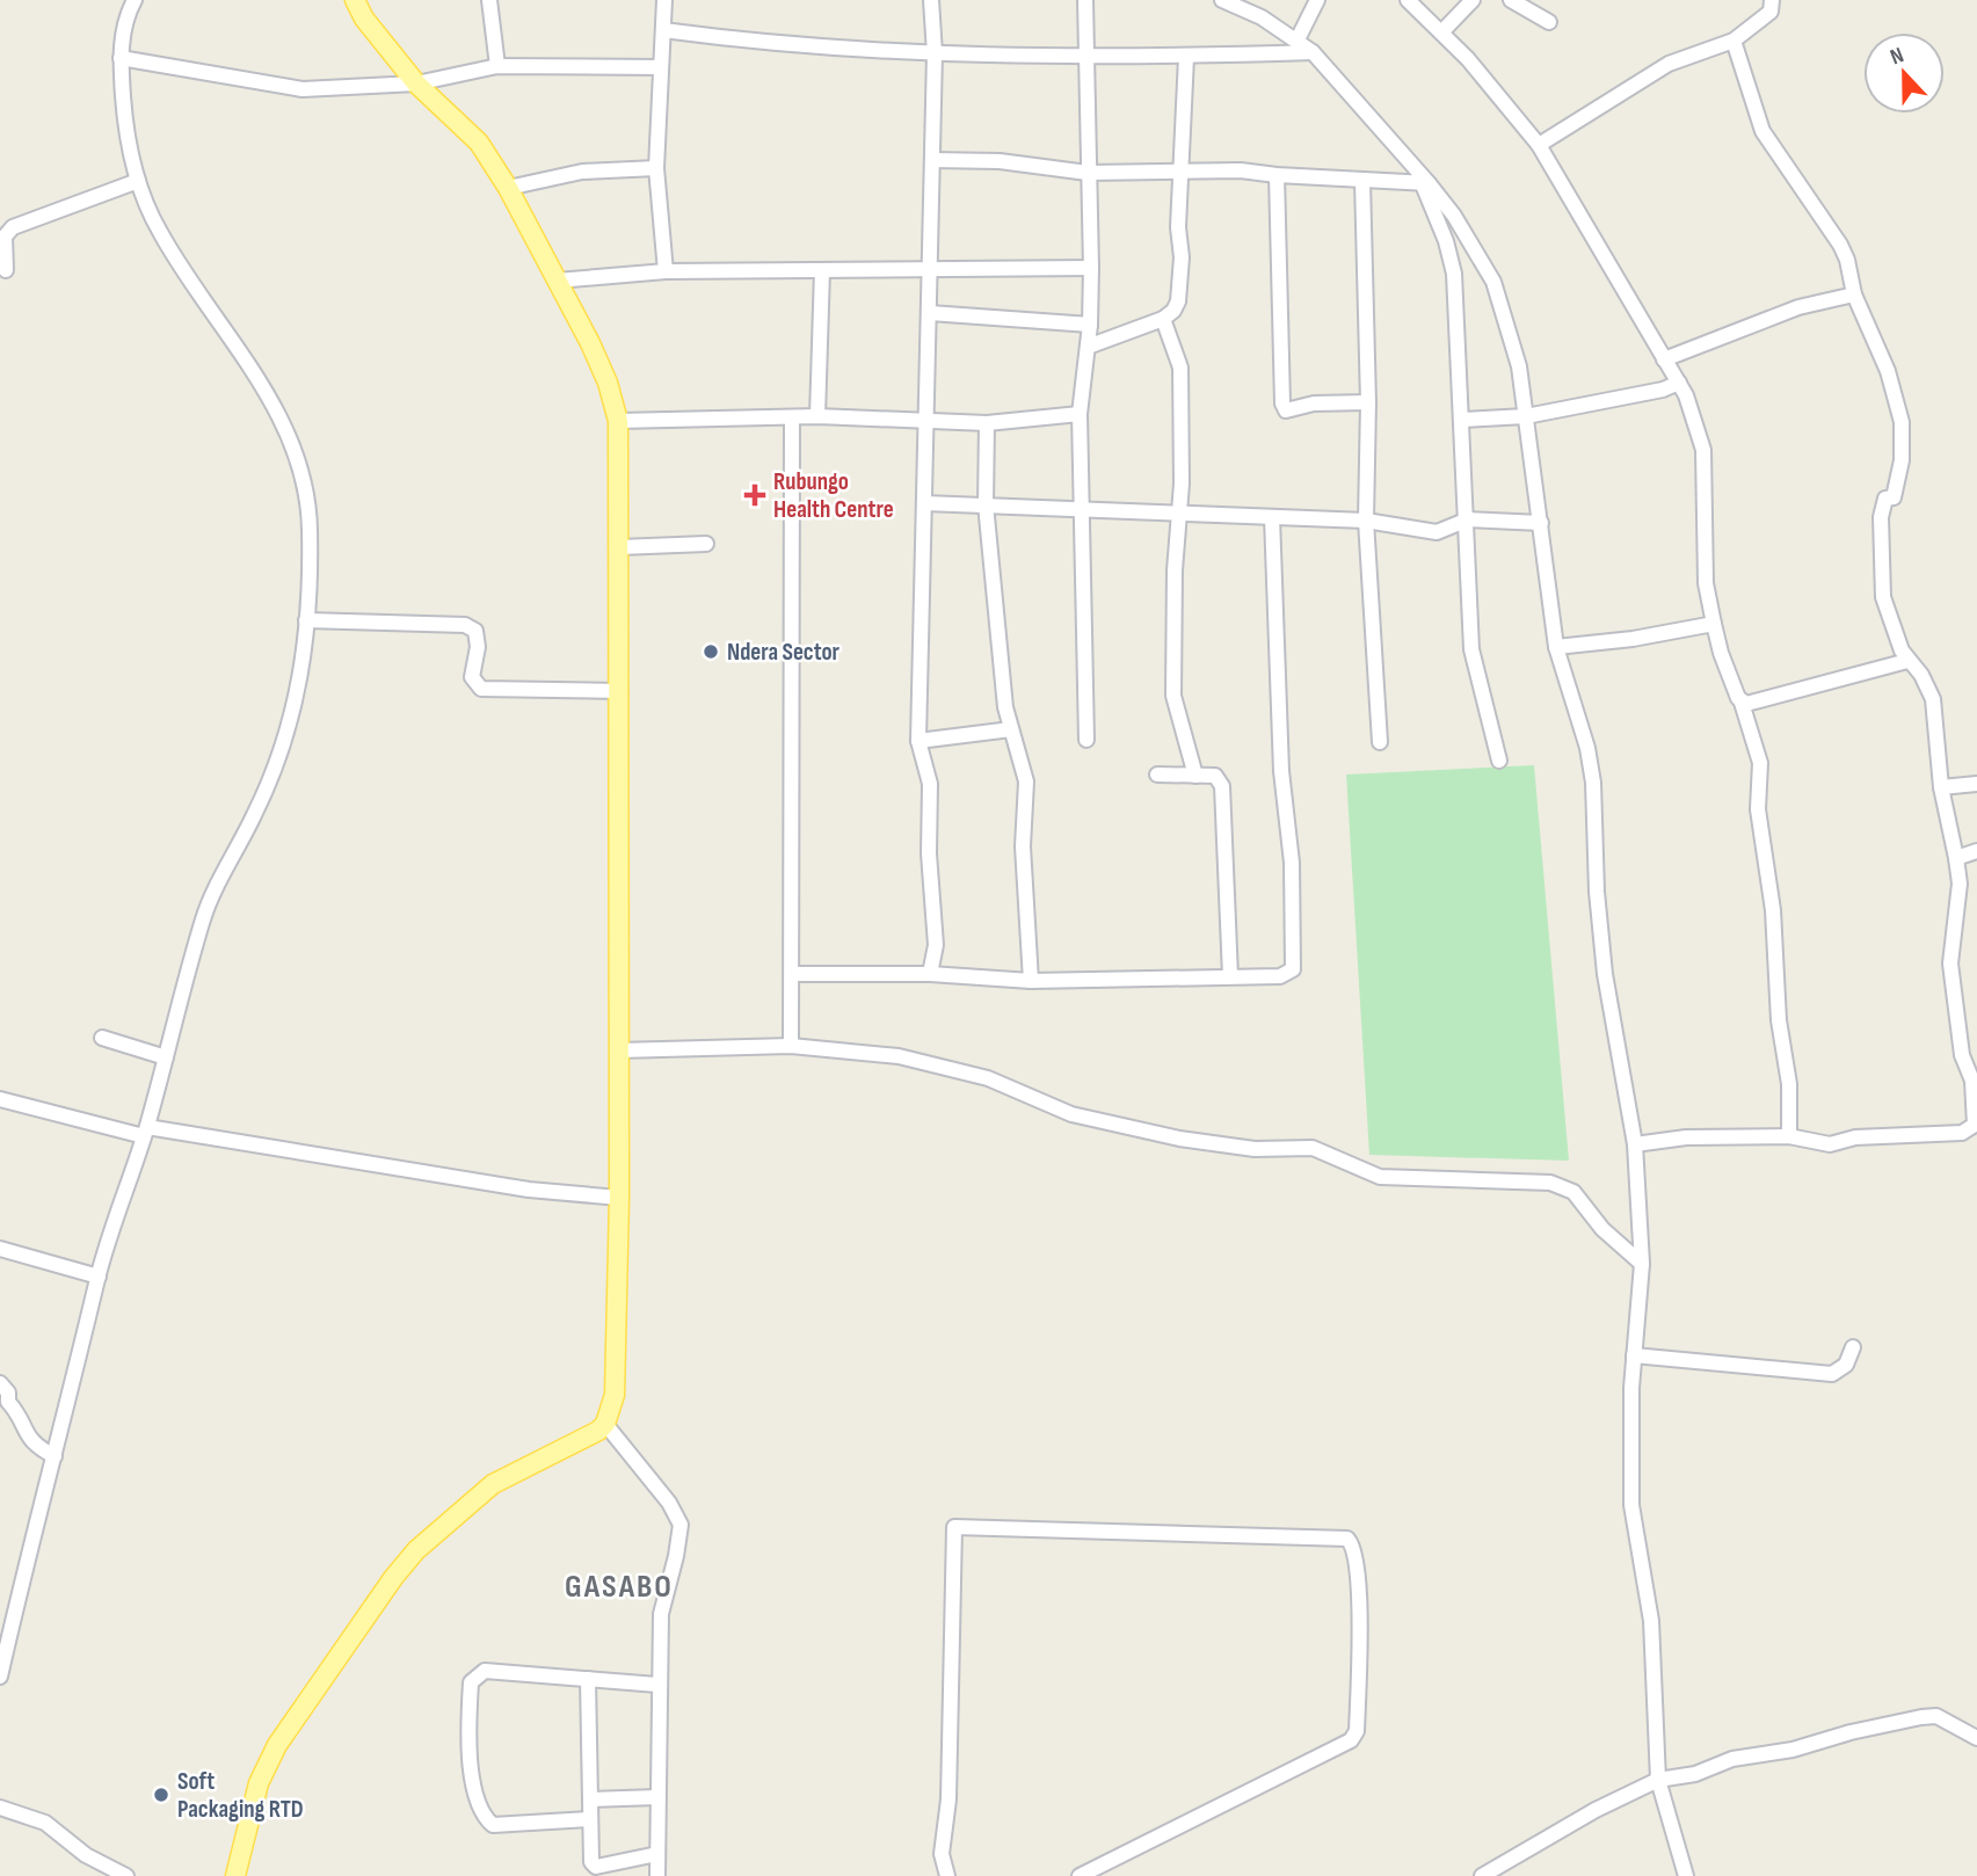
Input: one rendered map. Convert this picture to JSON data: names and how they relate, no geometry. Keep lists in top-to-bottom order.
{
  "districts": ["GASABO"],
  "places": {
    "health": ["Rubungo Health Centre"],
    "other": ["Ndera Sector", "Soft Packaging RTD"]
  },
  "north": "top"
}
